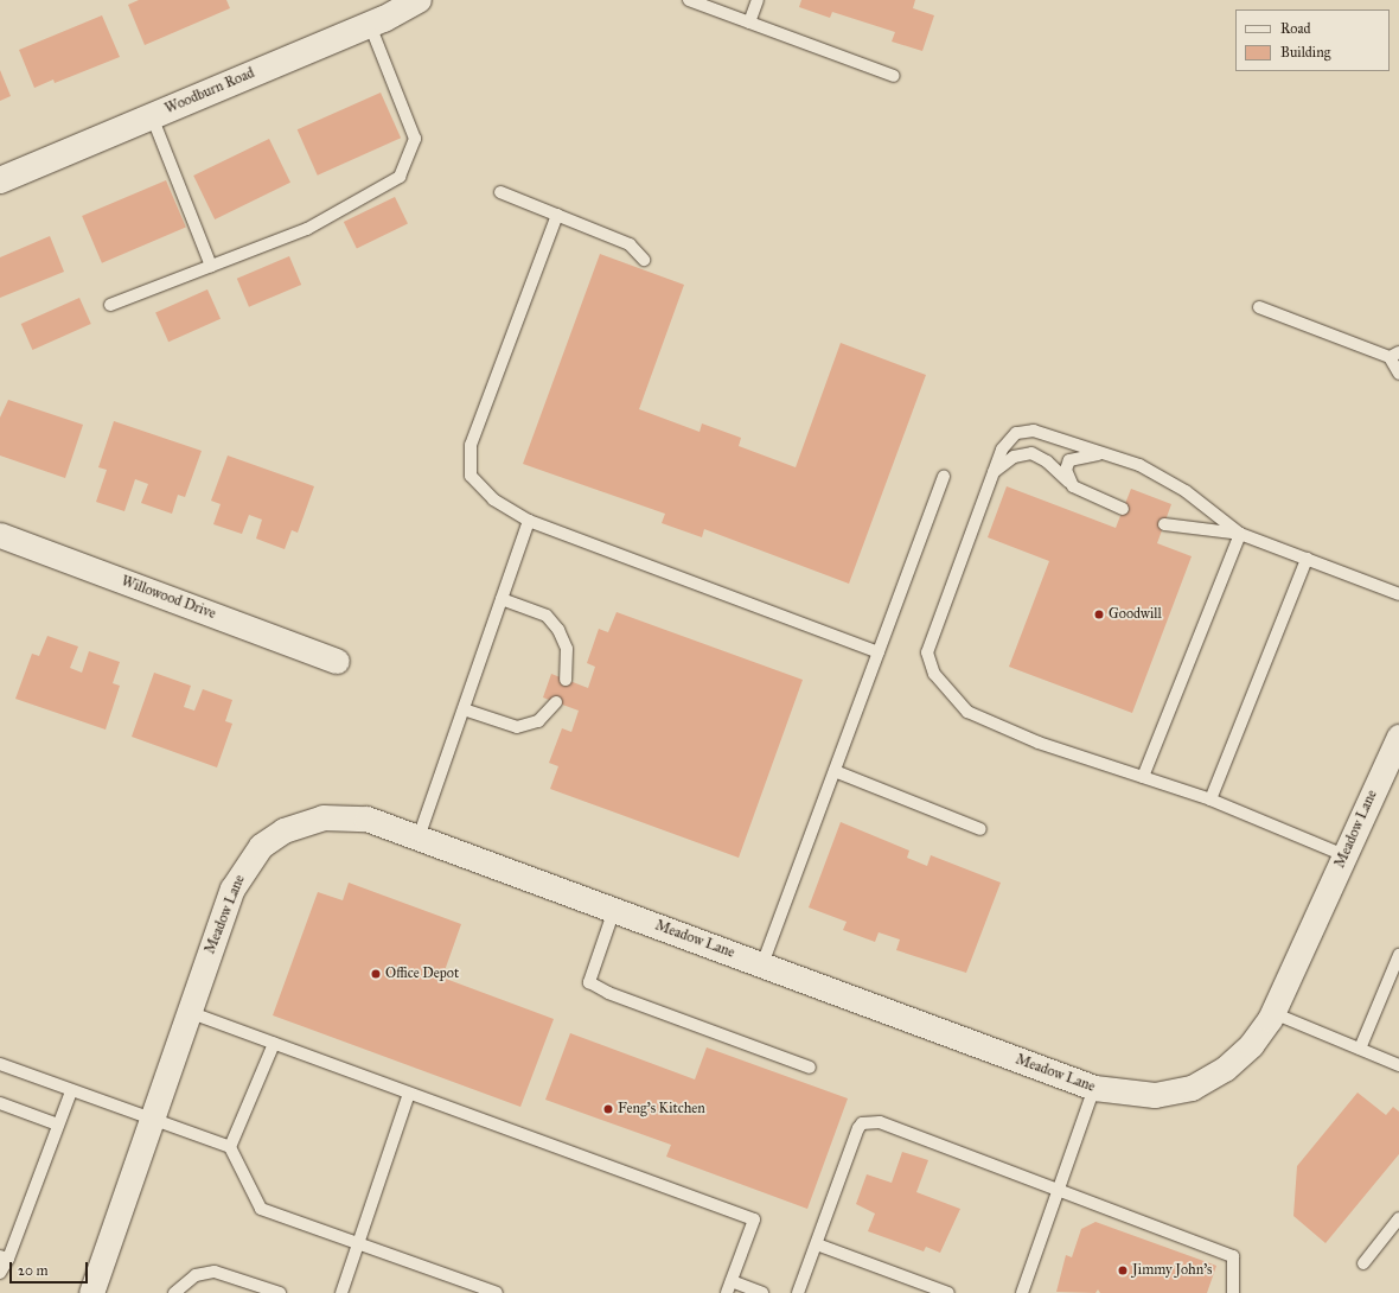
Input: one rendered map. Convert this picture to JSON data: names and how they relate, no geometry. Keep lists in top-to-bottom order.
{
  "streets": {
    "street": ["Woodburn Road", "Willowood Drive", "Meadow Lane"]
  },
  "places": [
    "Goodwill",
    "Office Depot",
    "Feng's Kitchen",
    "Jimmy John's"
  ],
  "legend": ["Road", "Building"],
  "scale_bar": "20 m"
}
